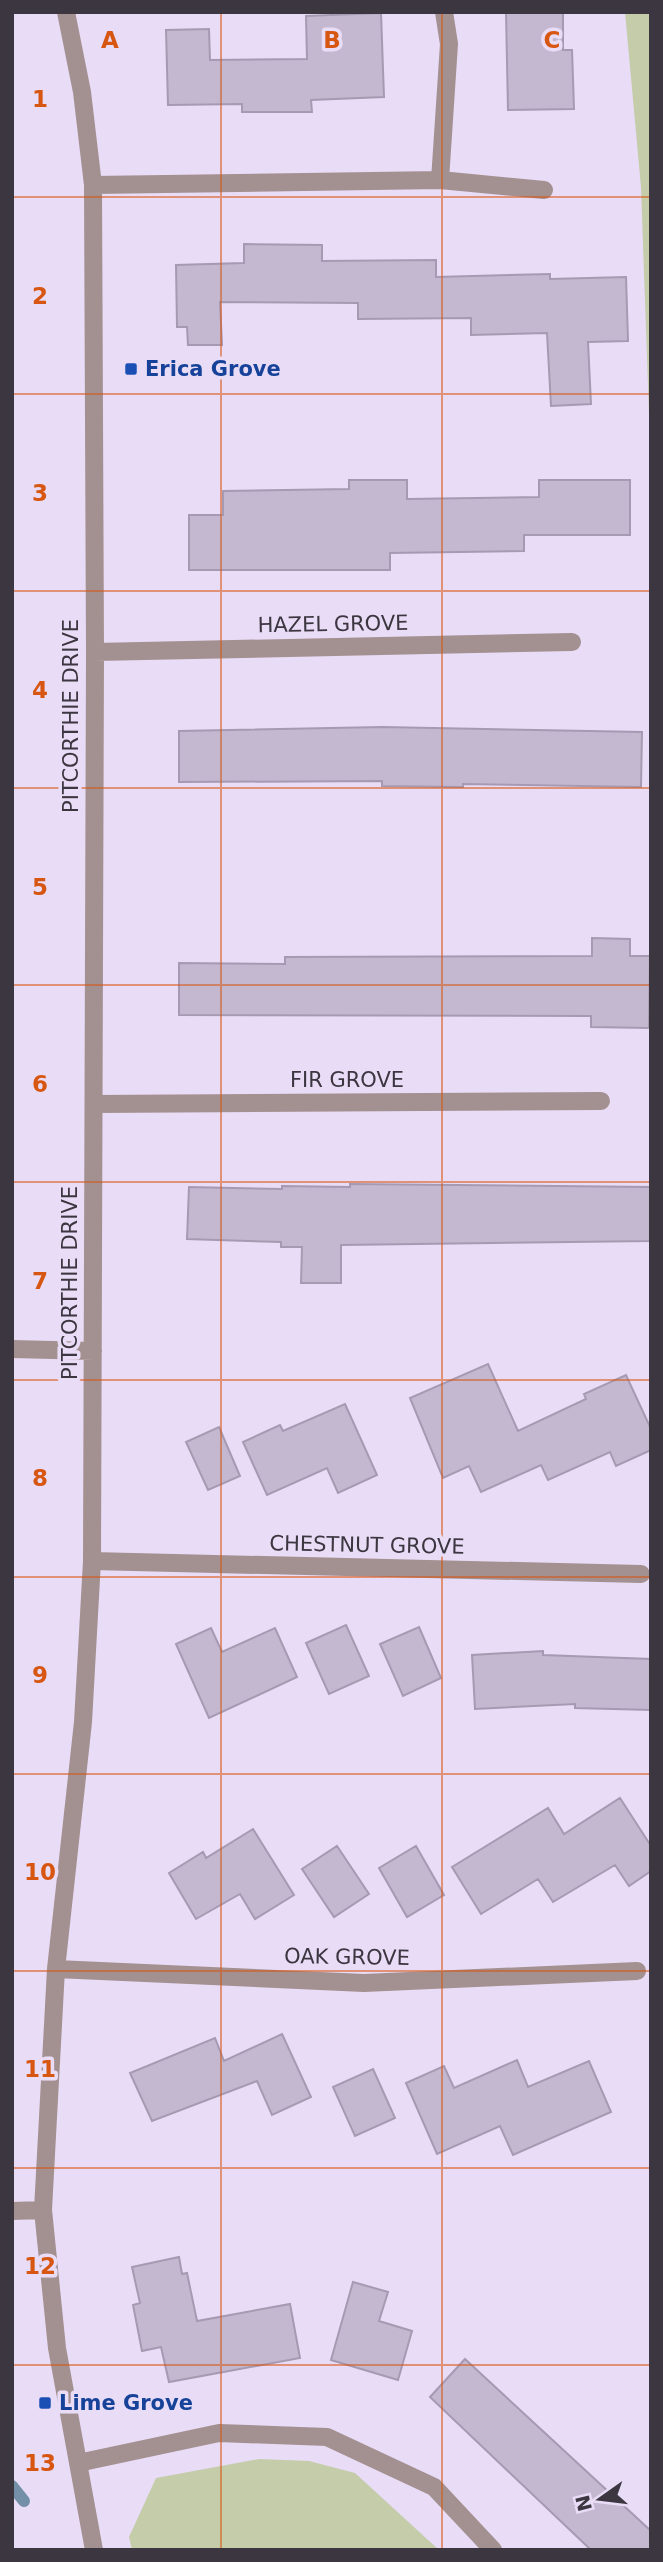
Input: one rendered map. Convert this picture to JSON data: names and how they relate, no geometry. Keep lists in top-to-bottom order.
{
  "streets": {
    "street": [
      "HAZEL GROVE",
      "PITCORTHIE DRIVE",
      "FIR GROVE",
      "CHESTNUT GROVE",
      "OAK GROVE"
    ]
  },
  "crossings": [
    ["HAZEL GROVE", "PITCORTHIE DRIVE"],
    ["PITCORTHIE DRIVE", "FIR GROVE"],
    ["PITCORTHIE DRIVE", "CHESTNUT GROVE"],
    ["PITCORTHIE DRIVE", "OAK GROVE"]
  ],
  "places": {
    "transit": ["Erica Grove", "Lime Grove"]
  },
  "north": "left",
  "grid": {
    "columns": ["A", "B", "C"],
    "rows": [
      "1",
      "2",
      "3",
      "4",
      "5",
      "6",
      "7",
      "8",
      "9",
      "10",
      "11",
      "12",
      "13"
    ]
  }
}
